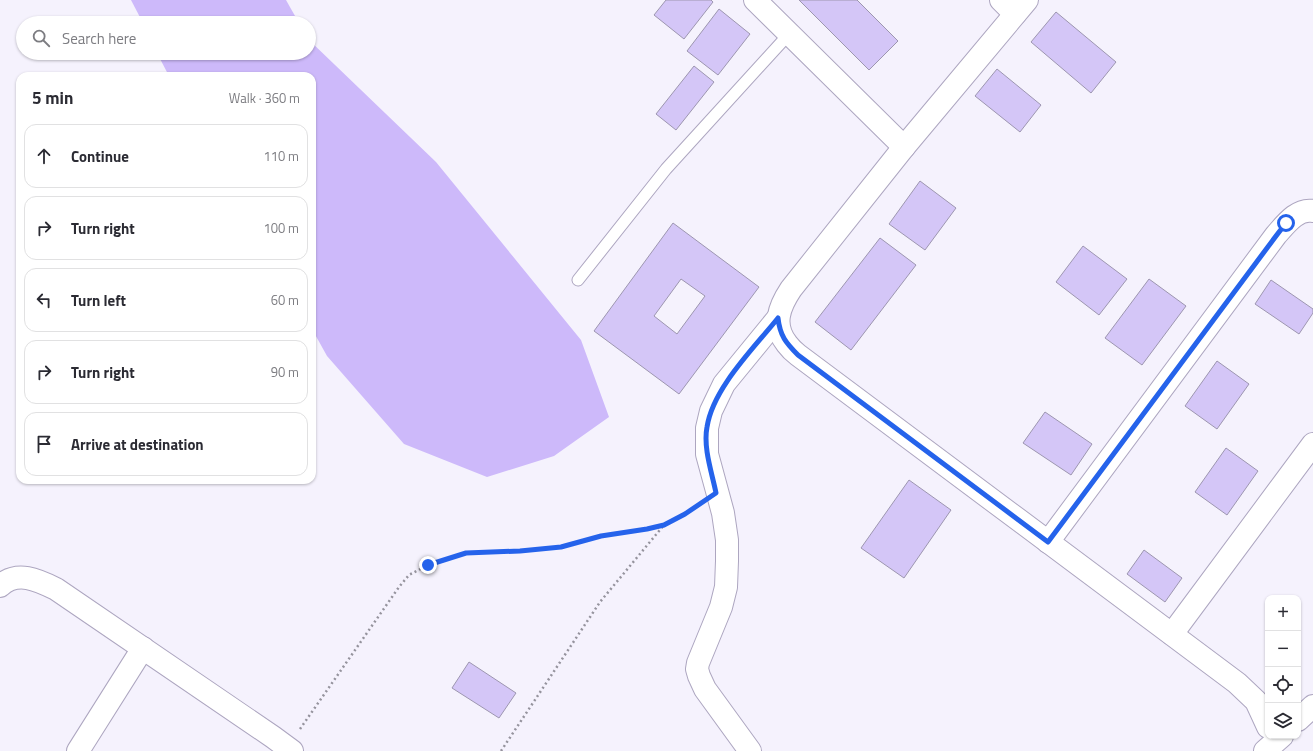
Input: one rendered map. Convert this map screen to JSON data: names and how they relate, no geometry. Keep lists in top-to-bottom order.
{
  "page": {
    "search": "Search here",
    "heading": ["5 min", "Walk · 360 m"],
    "list": [
      ["Continue", "110 m"],
      ["Turn right", "100 m"],
      ["Turn left", "60 m"],
      ["Turn right", "90 m"],
      "Arrive at destination"
    ],
    "map_buttons": ["+", "−"]
  }
}
